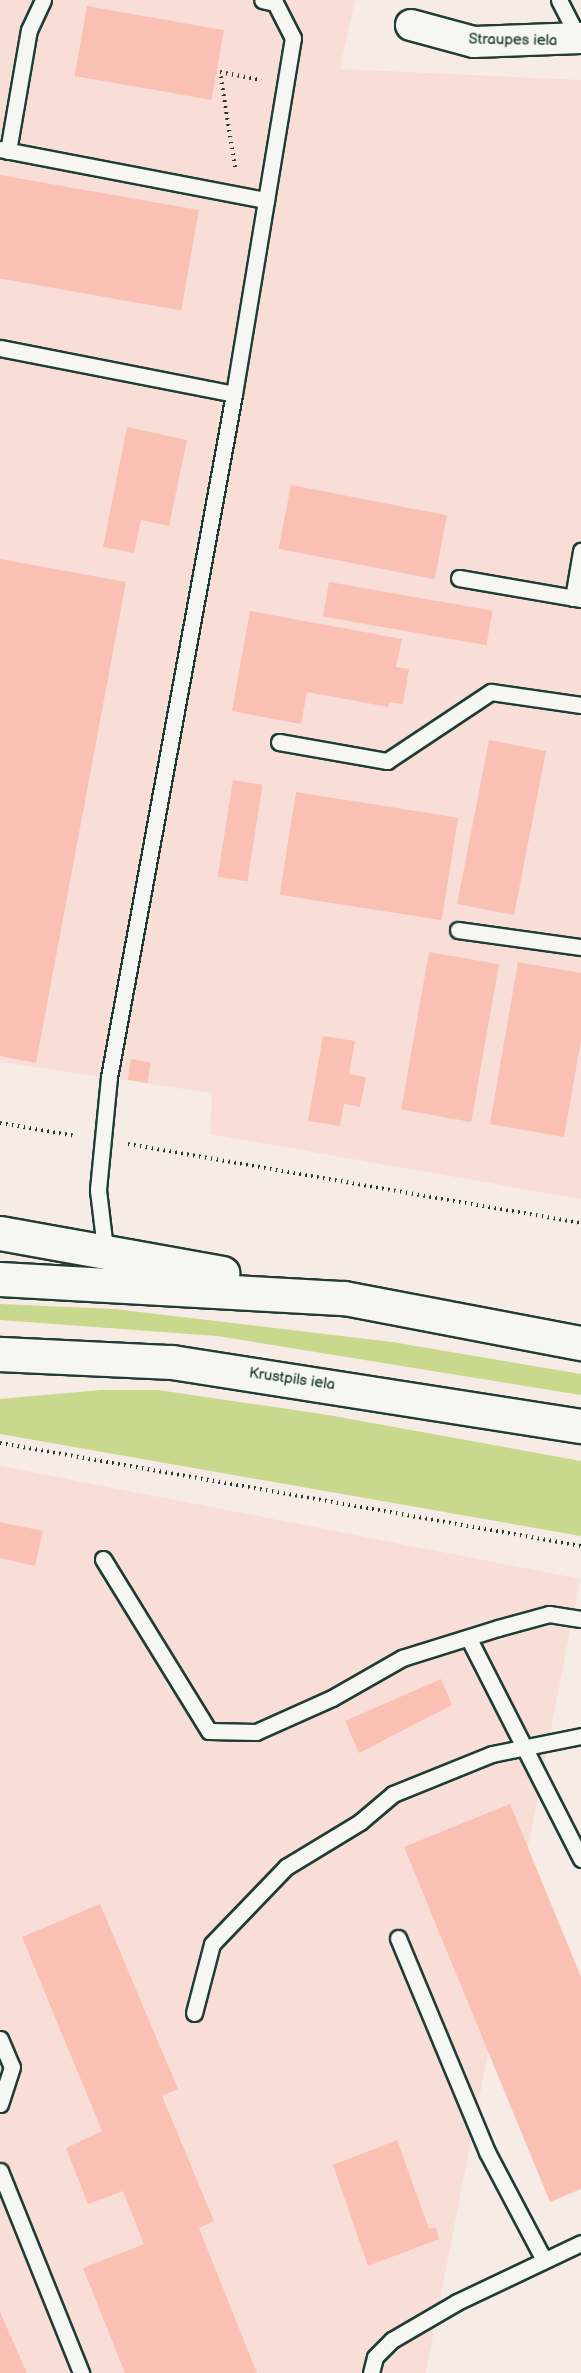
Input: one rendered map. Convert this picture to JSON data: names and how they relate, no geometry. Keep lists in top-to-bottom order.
{
  "streets": {
    "main road": ["Krustpils iela"],
    "street": ["Straupes iela"]
  }
}
